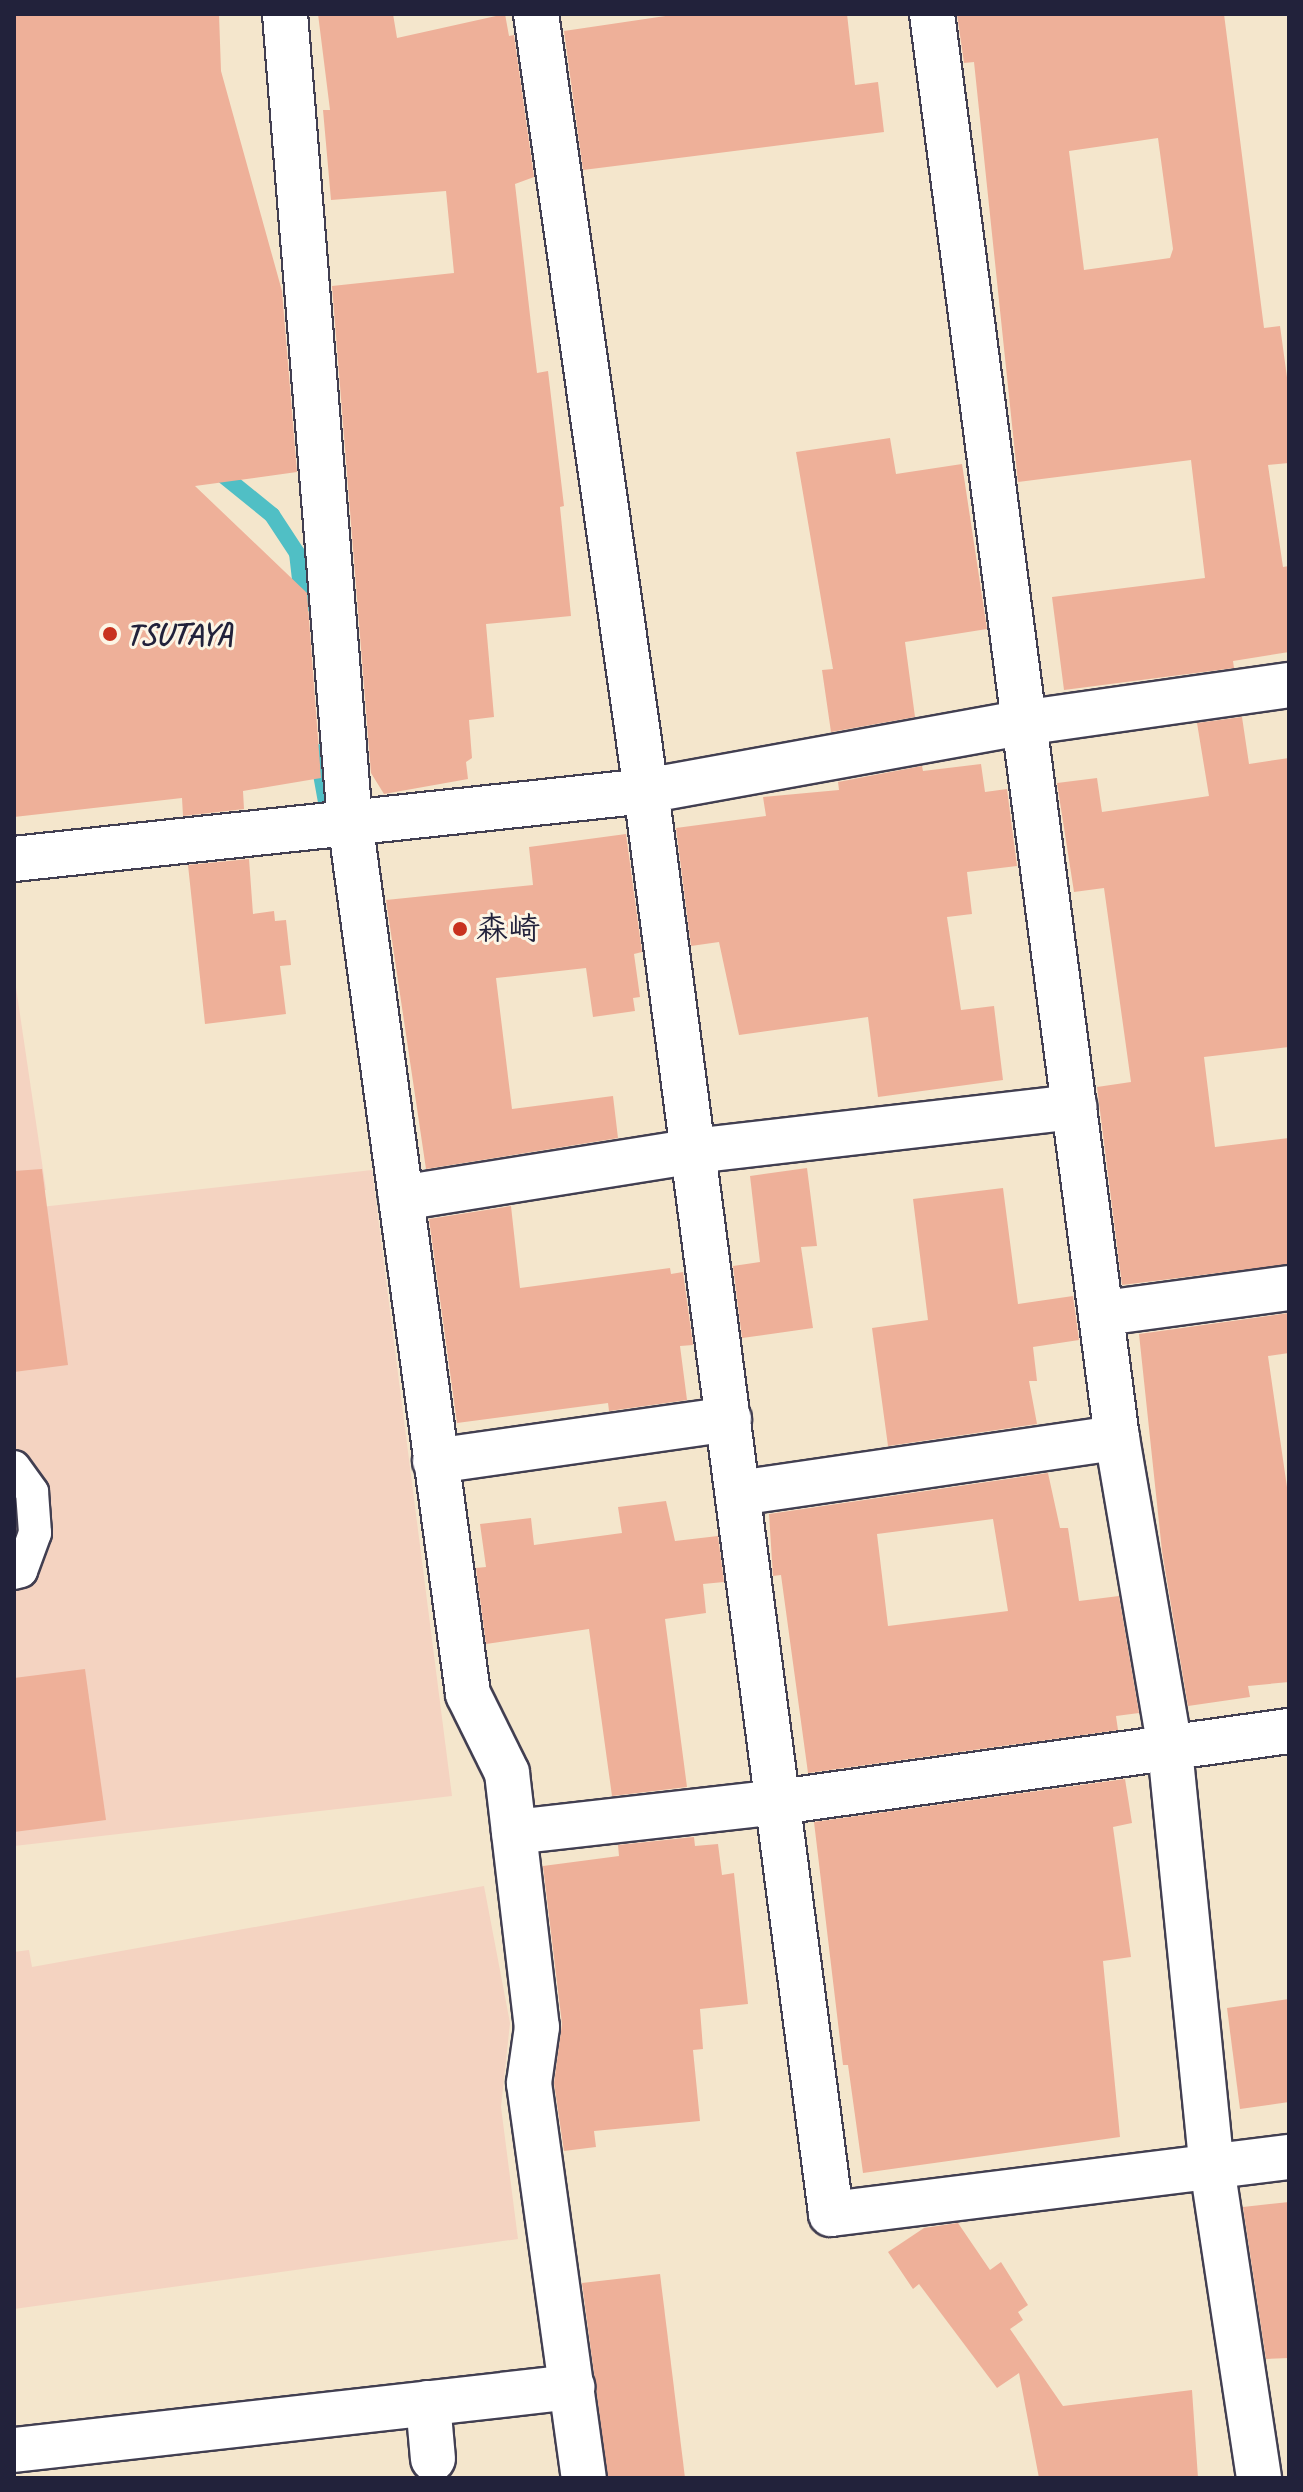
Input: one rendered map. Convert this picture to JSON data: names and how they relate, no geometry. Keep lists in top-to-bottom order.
{
  "places": ["TSUTAYA", "森崎"]
}
